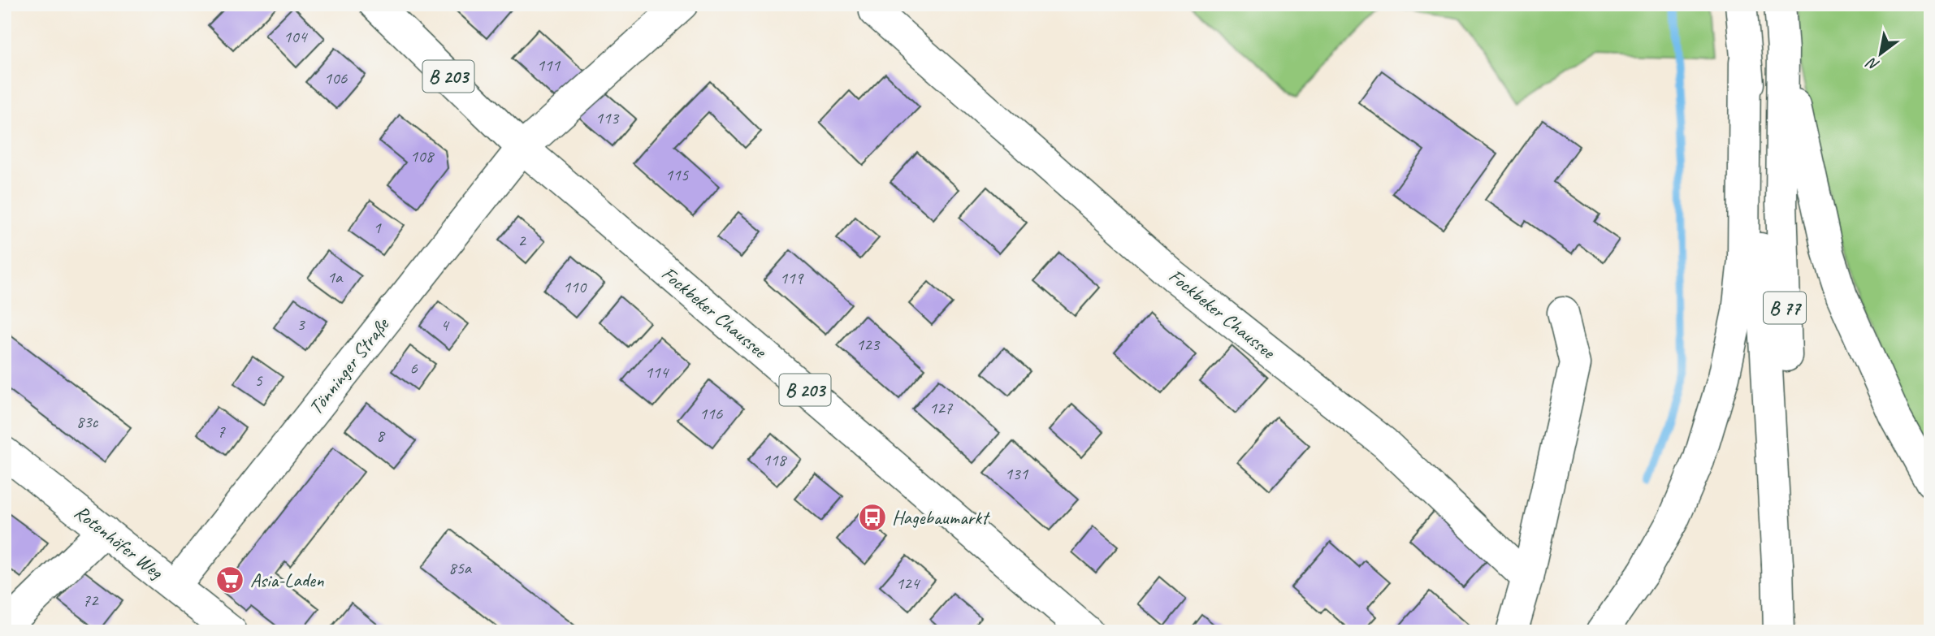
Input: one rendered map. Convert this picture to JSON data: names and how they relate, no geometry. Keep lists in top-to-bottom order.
{
  "streets": {
    "main road": [
      "B 203",
      "B 77",
      "Fockbeker Chaussee",
      "Tönninger Straße",
      "Rotenhöfer Weg"
    ]
  },
  "crossings": [
    ["Fockbeker Chaussee", "Tönninger Straße"],
    ["Tönninger Straße", "Rotenhöfer Weg"]
  ],
  "places": {
    "bus stop": ["Hagebaumarkt"],
    "supermarket": ["Asia-Laden"]
  },
  "house_numbers": [
    "104",
    "111",
    "106",
    "113",
    "108",
    "115",
    "1",
    "2",
    "1a",
    "119",
    "110",
    "3",
    "4",
    "123",
    "6",
    "114",
    "5",
    "127",
    "116",
    "83c",
    "7",
    "8",
    "118",
    "131",
    "85a",
    "124",
    "72"
  ],
  "north": "bottom left"
}
